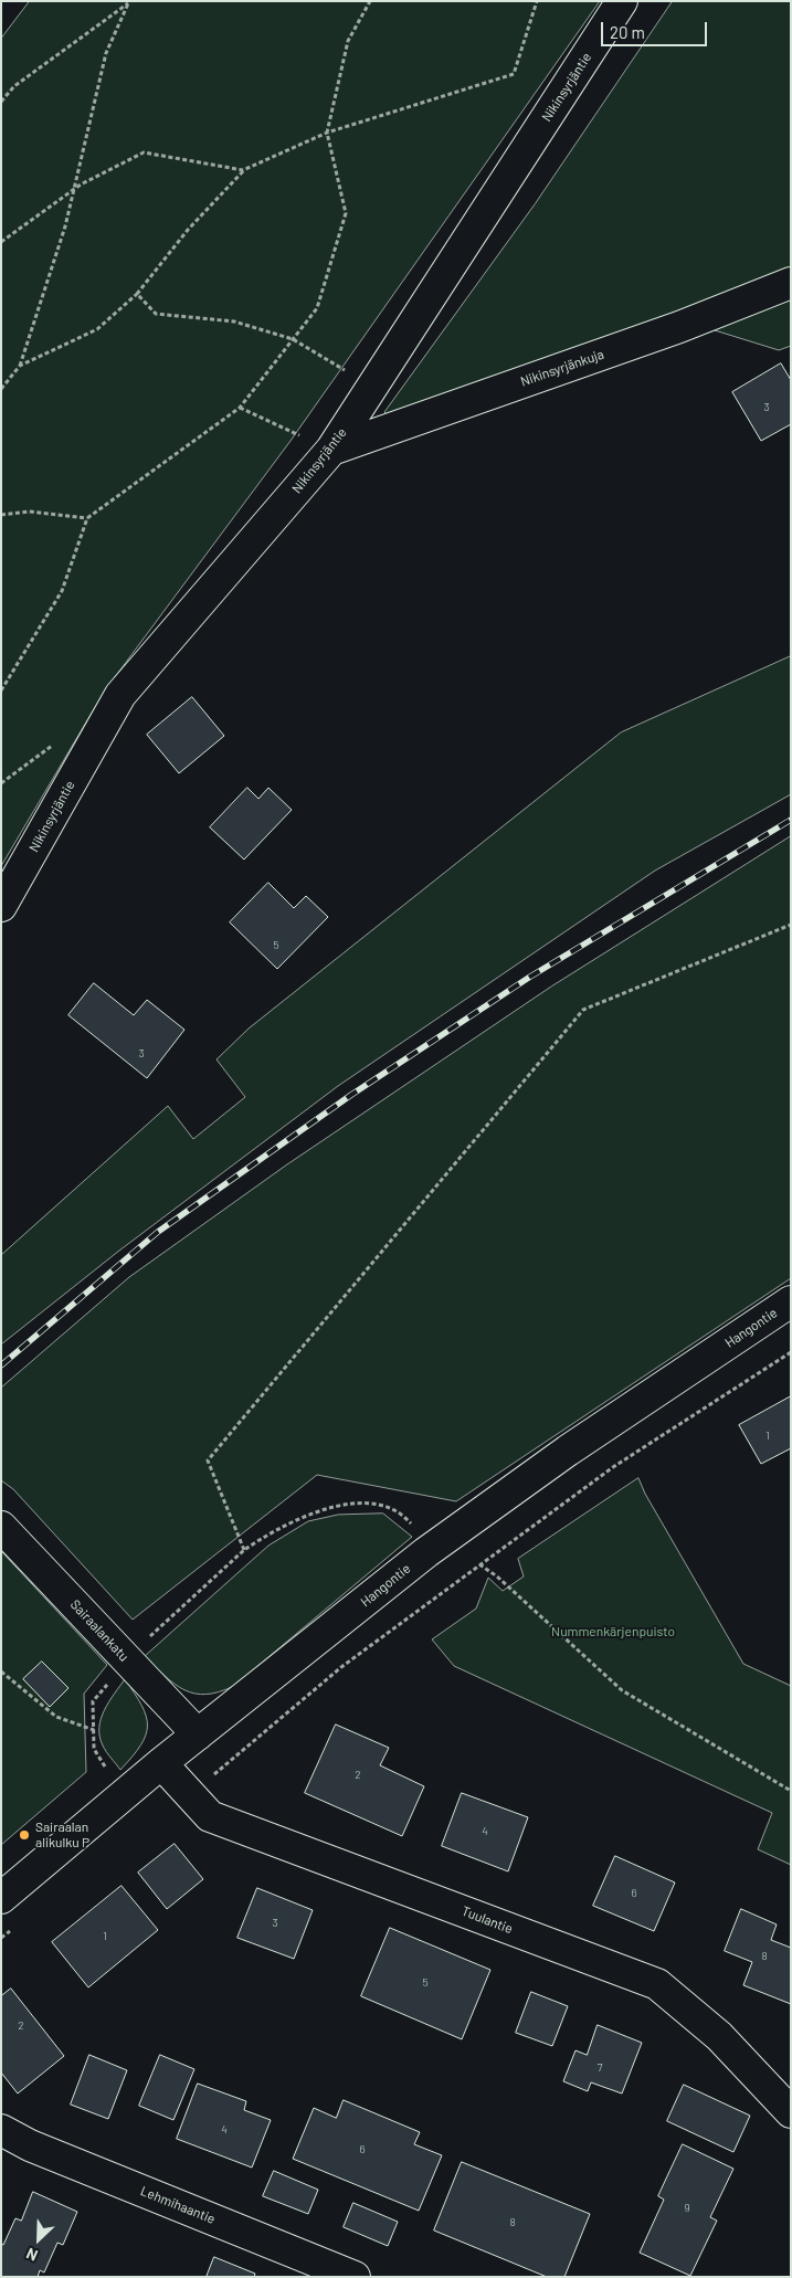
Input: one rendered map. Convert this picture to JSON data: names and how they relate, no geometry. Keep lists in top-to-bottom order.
{
  "streets": {
    "street": [
      "Nikinsyrjäntie",
      "Nikinsyrjänkuja",
      "Hangontie",
      "Sairaalankatu",
      "Tuulantie",
      "Lehmihaantie"
    ]
  },
  "crossings": [
    ["Nikinsyrjäntie", "Nikinsyrjänkuja"],
    ["Hangontie", "Sairaalankatu"],
    ["Hangontie", "Tuulantie"]
  ],
  "parks": ["Nummenkärjenpuisto"],
  "places": ["Sairaalan alikulku P"],
  "house_numbers": [
    "3",
    "5",
    "3",
    "1",
    "2",
    "4",
    "6",
    "3",
    "1",
    "8",
    "5",
    "2",
    "7",
    "4",
    "6",
    "9",
    "8"
  ],
  "scale_bar": "20 m",
  "north": "bottom left"
}
